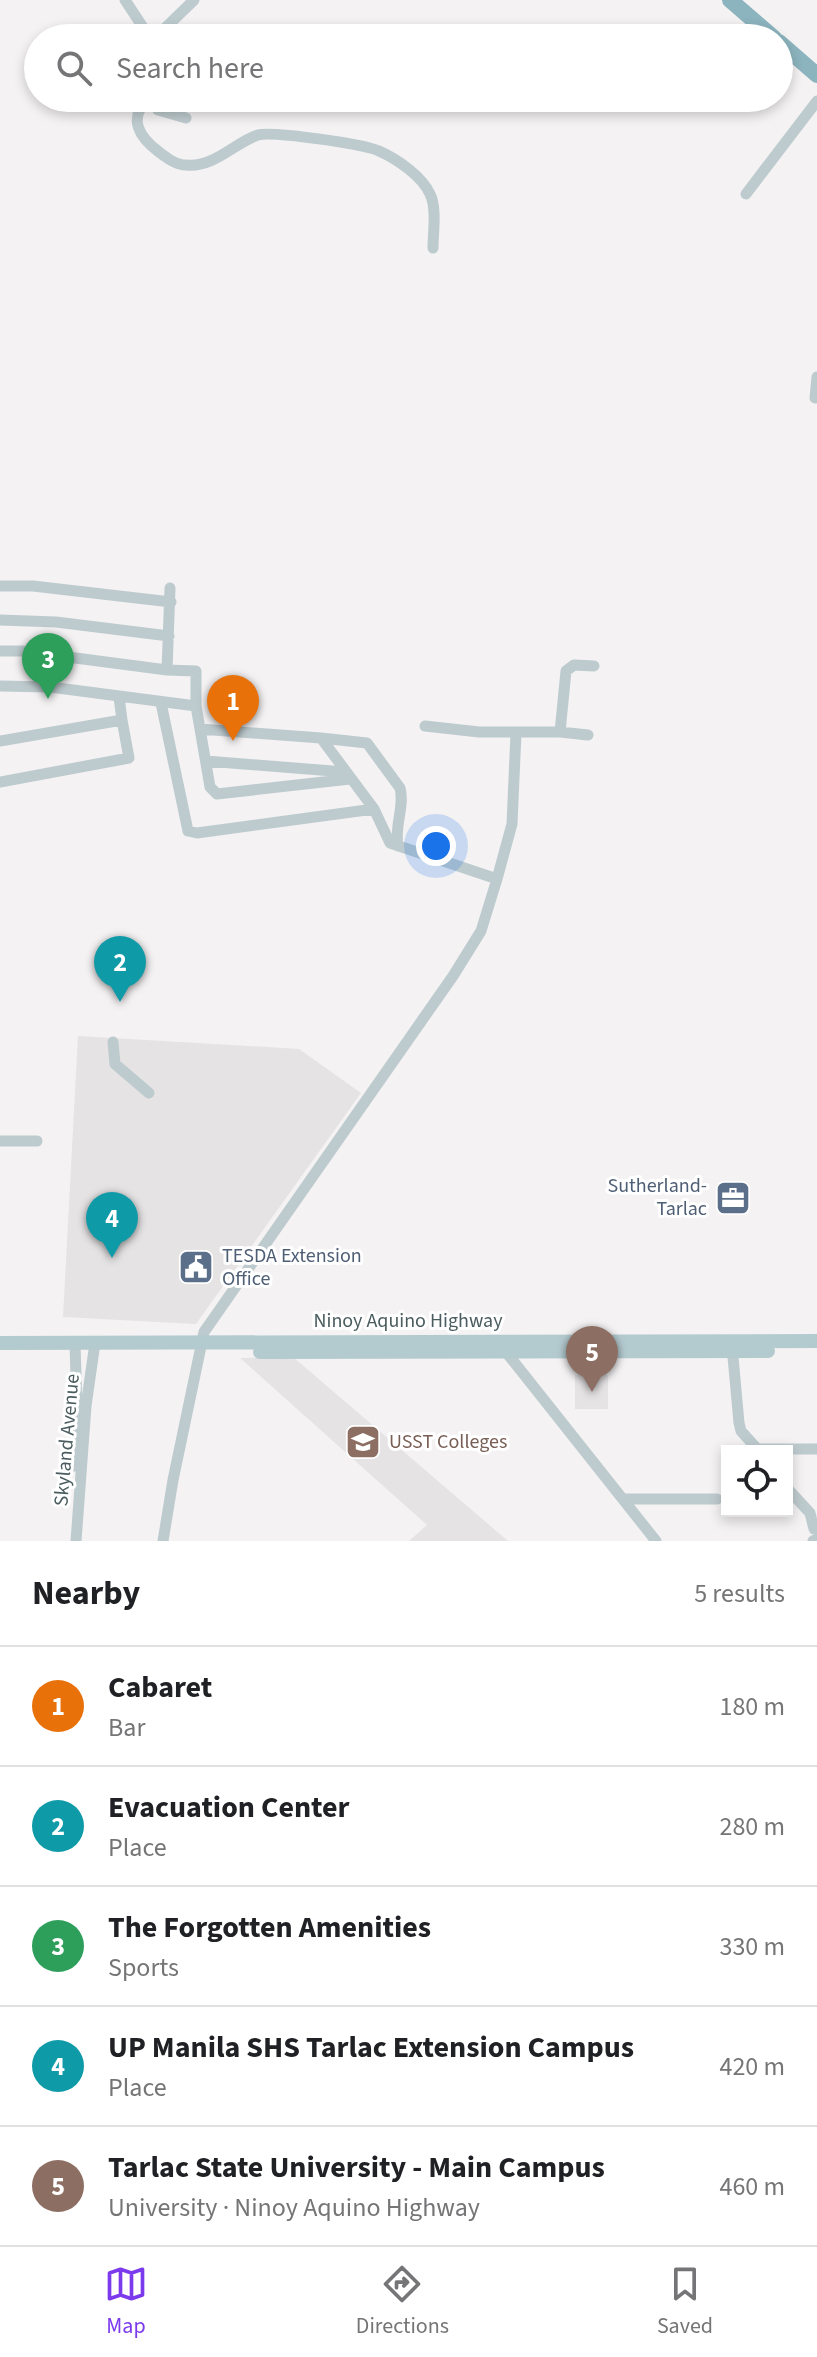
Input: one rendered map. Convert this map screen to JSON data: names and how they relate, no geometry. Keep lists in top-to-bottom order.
{
  "streets": {
    "main road": ["Ninoy Aquino Highway"],
    "street": ["Skyland Avenue"]
  },
  "crossings": [
    ["Ninoy Aquino Highway", "Skyland Avenue"]
  ],
  "places": {
    "office": ["Sutherland- Tarlac"],
    "public building": ["TESDA Extension Office"],
    "school or university": ["USST Colleges"]
  },
  "page": {
    "search": "Search here",
    "pins": [
      "3",
      "1",
      "2",
      "4",
      "5"
    ],
    "heading": ["Nearby", "5 results"],
    "list": [
      {
        "mark": "1",
        "name": "Cabaret",
        "note": "Bar",
        "value": "180 m"
      },
      {
        "mark": "2",
        "name": "Evacuation Center",
        "note": "Place",
        "value": "280 m"
      },
      {
        "mark": "3",
        "name": "The Forgotten Amenities",
        "note": "Sports",
        "value": "330 m"
      },
      {
        "mark": "4",
        "name": "UP Manila SHS Tarlac Extension Campus",
        "note": "Place",
        "value": "420 m"
      },
      {
        "mark": "5",
        "name": "Tarlac State University - Main Campus",
        "note": "University · Ninoy Aquino Highway",
        "value": "460 m"
      }
    ],
    "nav": ["Map", "Directions", "Saved"]
  }
}
